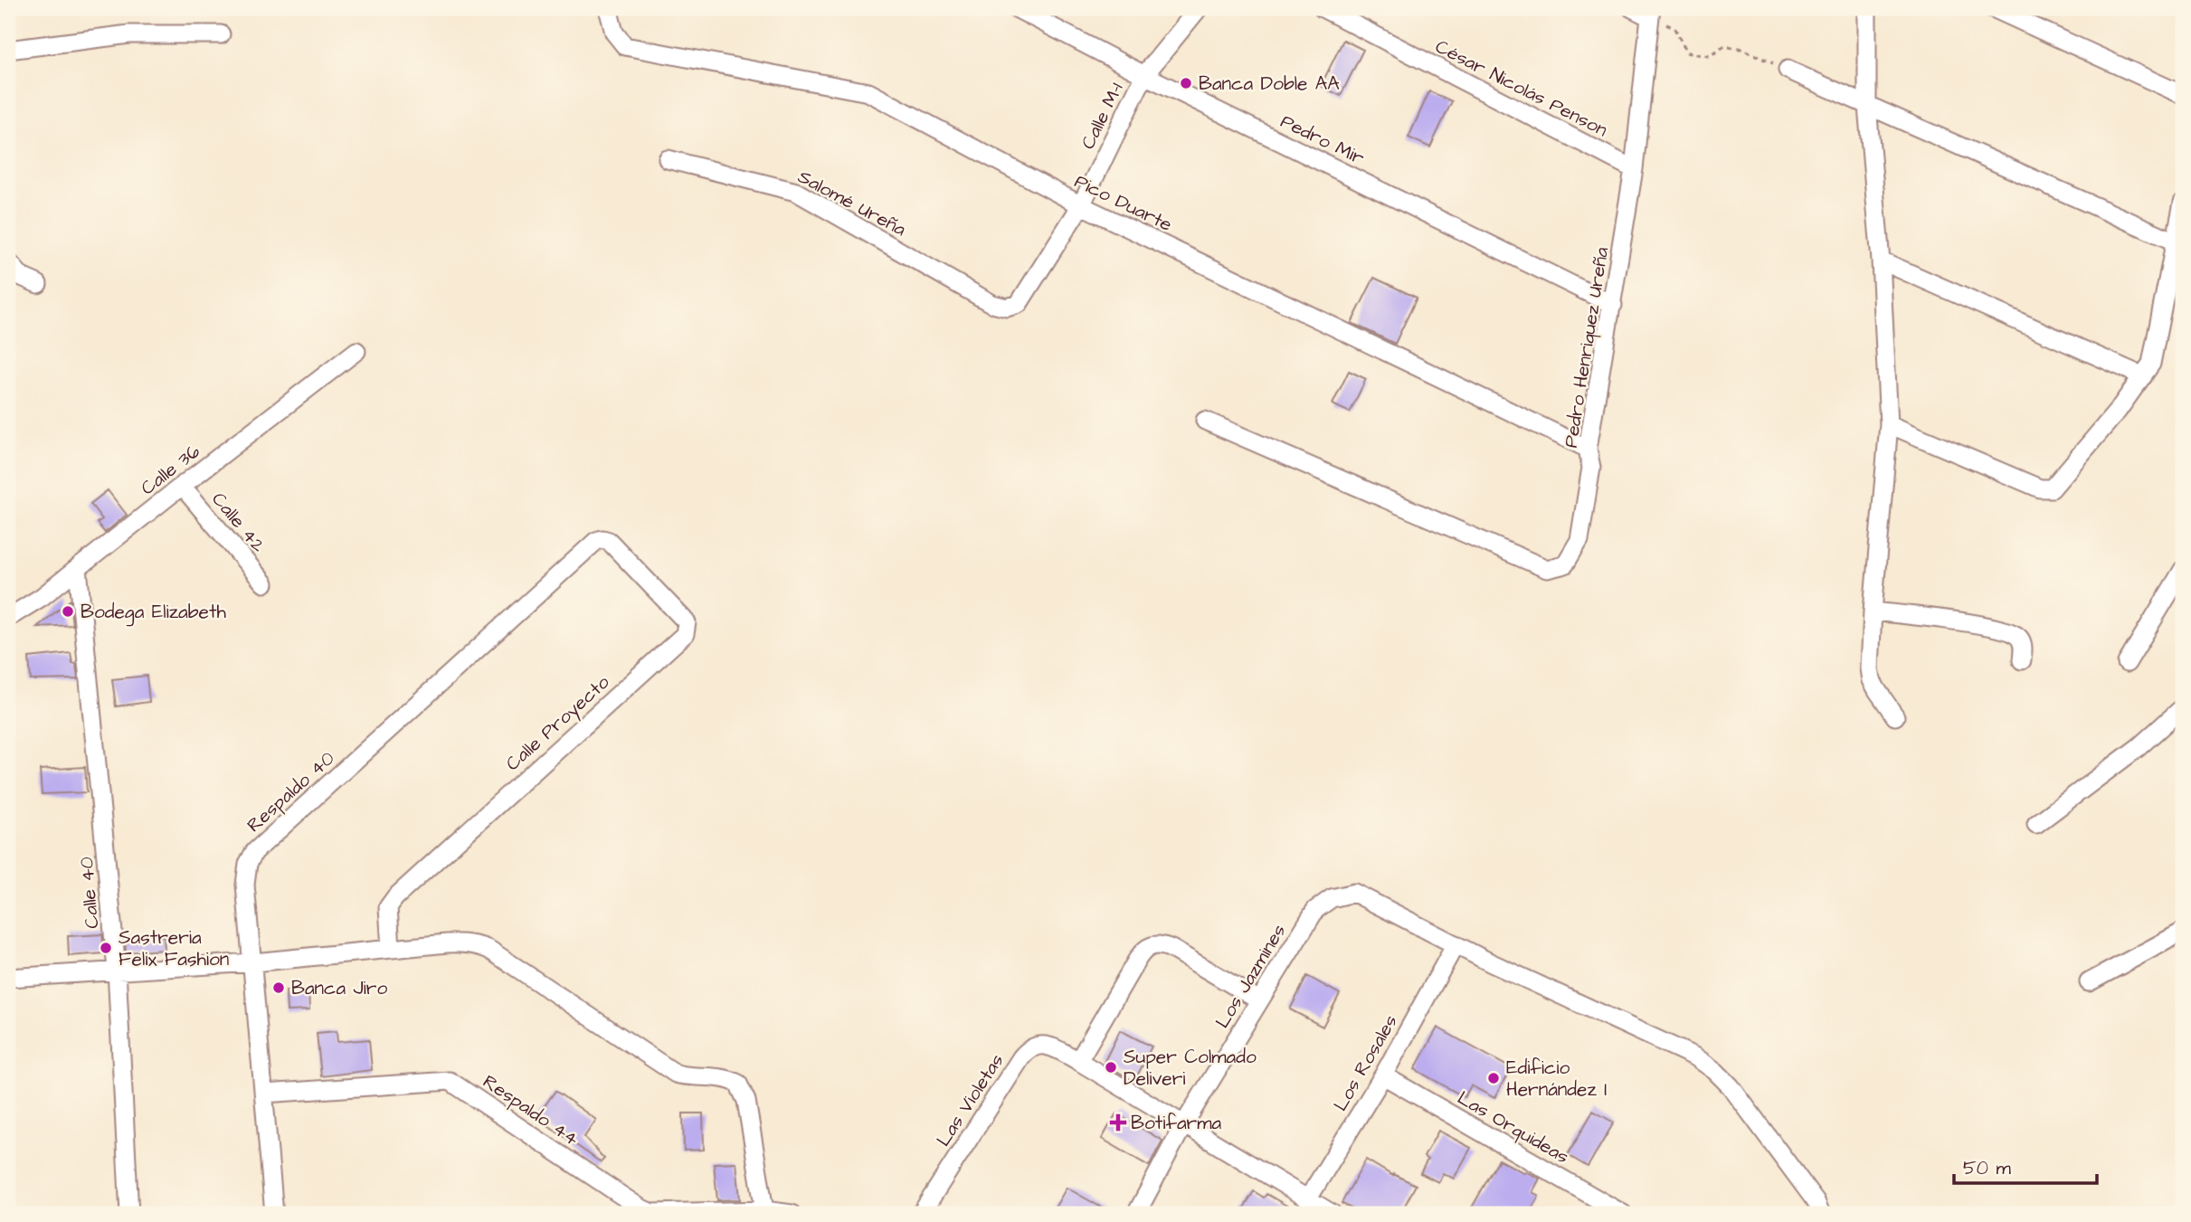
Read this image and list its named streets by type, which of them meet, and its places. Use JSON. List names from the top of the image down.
{
  "streets": {
    "street": [
      "César Nicolás Penson",
      "Calle M-1",
      "Pedro Mir",
      "Salomé Ureña",
      "Pico Duarte",
      "Pedro Henriquez Ureña",
      "Calle 36",
      "Calle 42",
      "Calle Proyecto",
      "Respaldo 40",
      "Calle 40",
      "Los Jazmines",
      "Los Rosales",
      "Las Violetas",
      "Respaldo 44",
      "Las Orquideas"
    ]
  },
  "crossings": [
    ["César Nicolás Penson", "Pedro Henriquez Ureña"],
    ["Calle M-1", "Pedro Mir"],
    ["Calle M-1", "Salomé Ureña"],
    ["Calle M-1", "Pico Duarte"],
    ["Pedro Mir", "Pedro Henriquez Ureña"],
    ["Pico Duarte", "Pedro Henriquez Ureña"],
    ["Calle 36", "Calle 42"],
    ["Calle 36", "Calle 40"],
    ["Calle Proyecto", "Respaldo 40"],
    ["Respaldo 40", "Respaldo 44"],
    ["Los Jazmines", "Los Rosales"],
    ["Los Jazmines", "Las Violetas"],
    ["Los Rosales", "Las Violetas"],
    ["Los Rosales", "Las Orquideas"]
  ],
  "places": {
    "other": [
      "Banca Doble AA",
      "Bodega Elizabeth",
      "Sastreria Felix Fashion",
      "Banca Jiro",
      "Super Colmado Deliveri",
      "Edificio Hernández I"
    ],
    "health": ["Botifarma"]
  },
  "scale_bar": "50 m"
}
